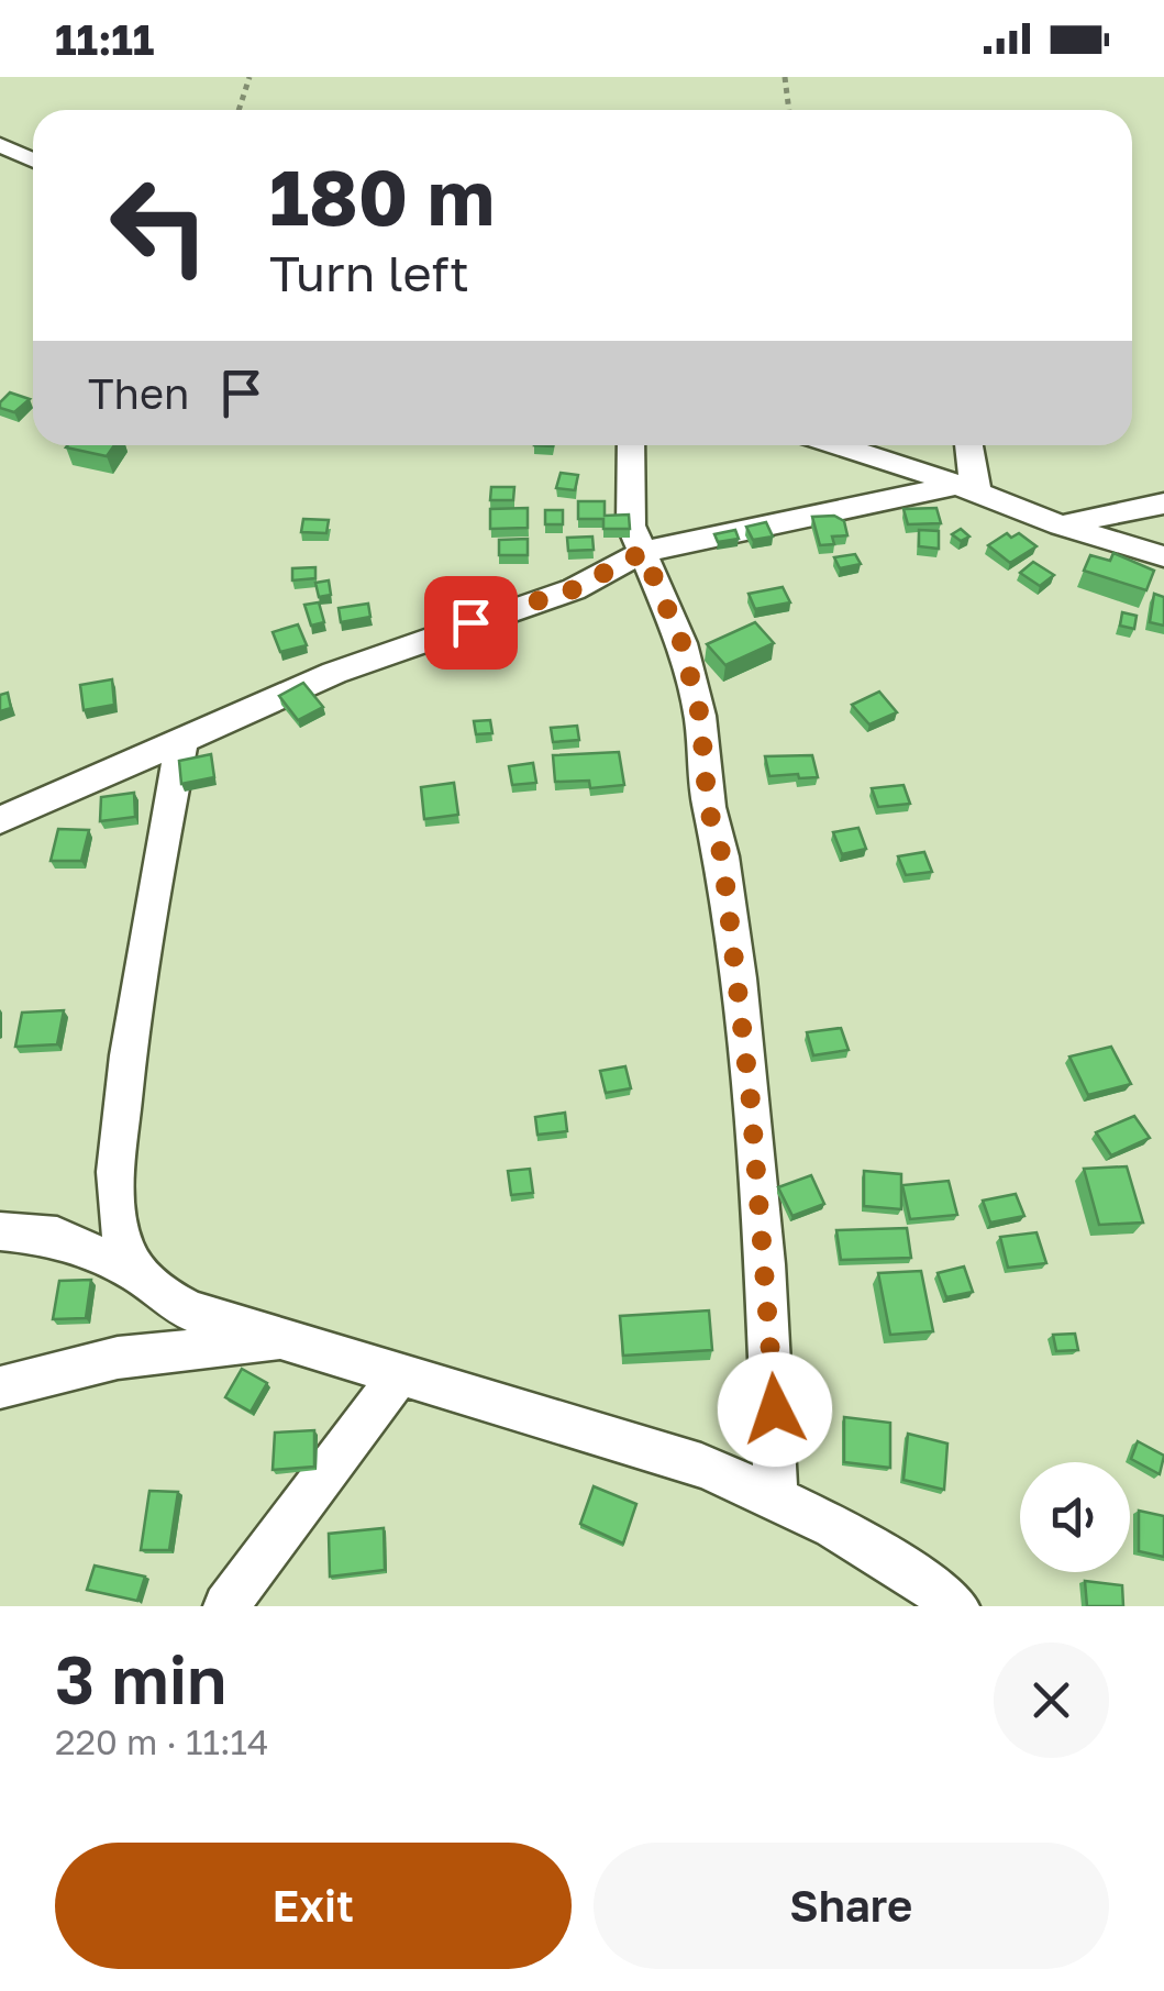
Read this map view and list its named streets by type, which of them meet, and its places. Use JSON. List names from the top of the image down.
{
  "page": {
    "status": "11:11",
    "turn": ["180 m", "Turn left"],
    "then": "Then",
    "heading": ["3 min", "220 m · 11:14"],
    "buttons": ["Exit", "Share"]
  }
}
